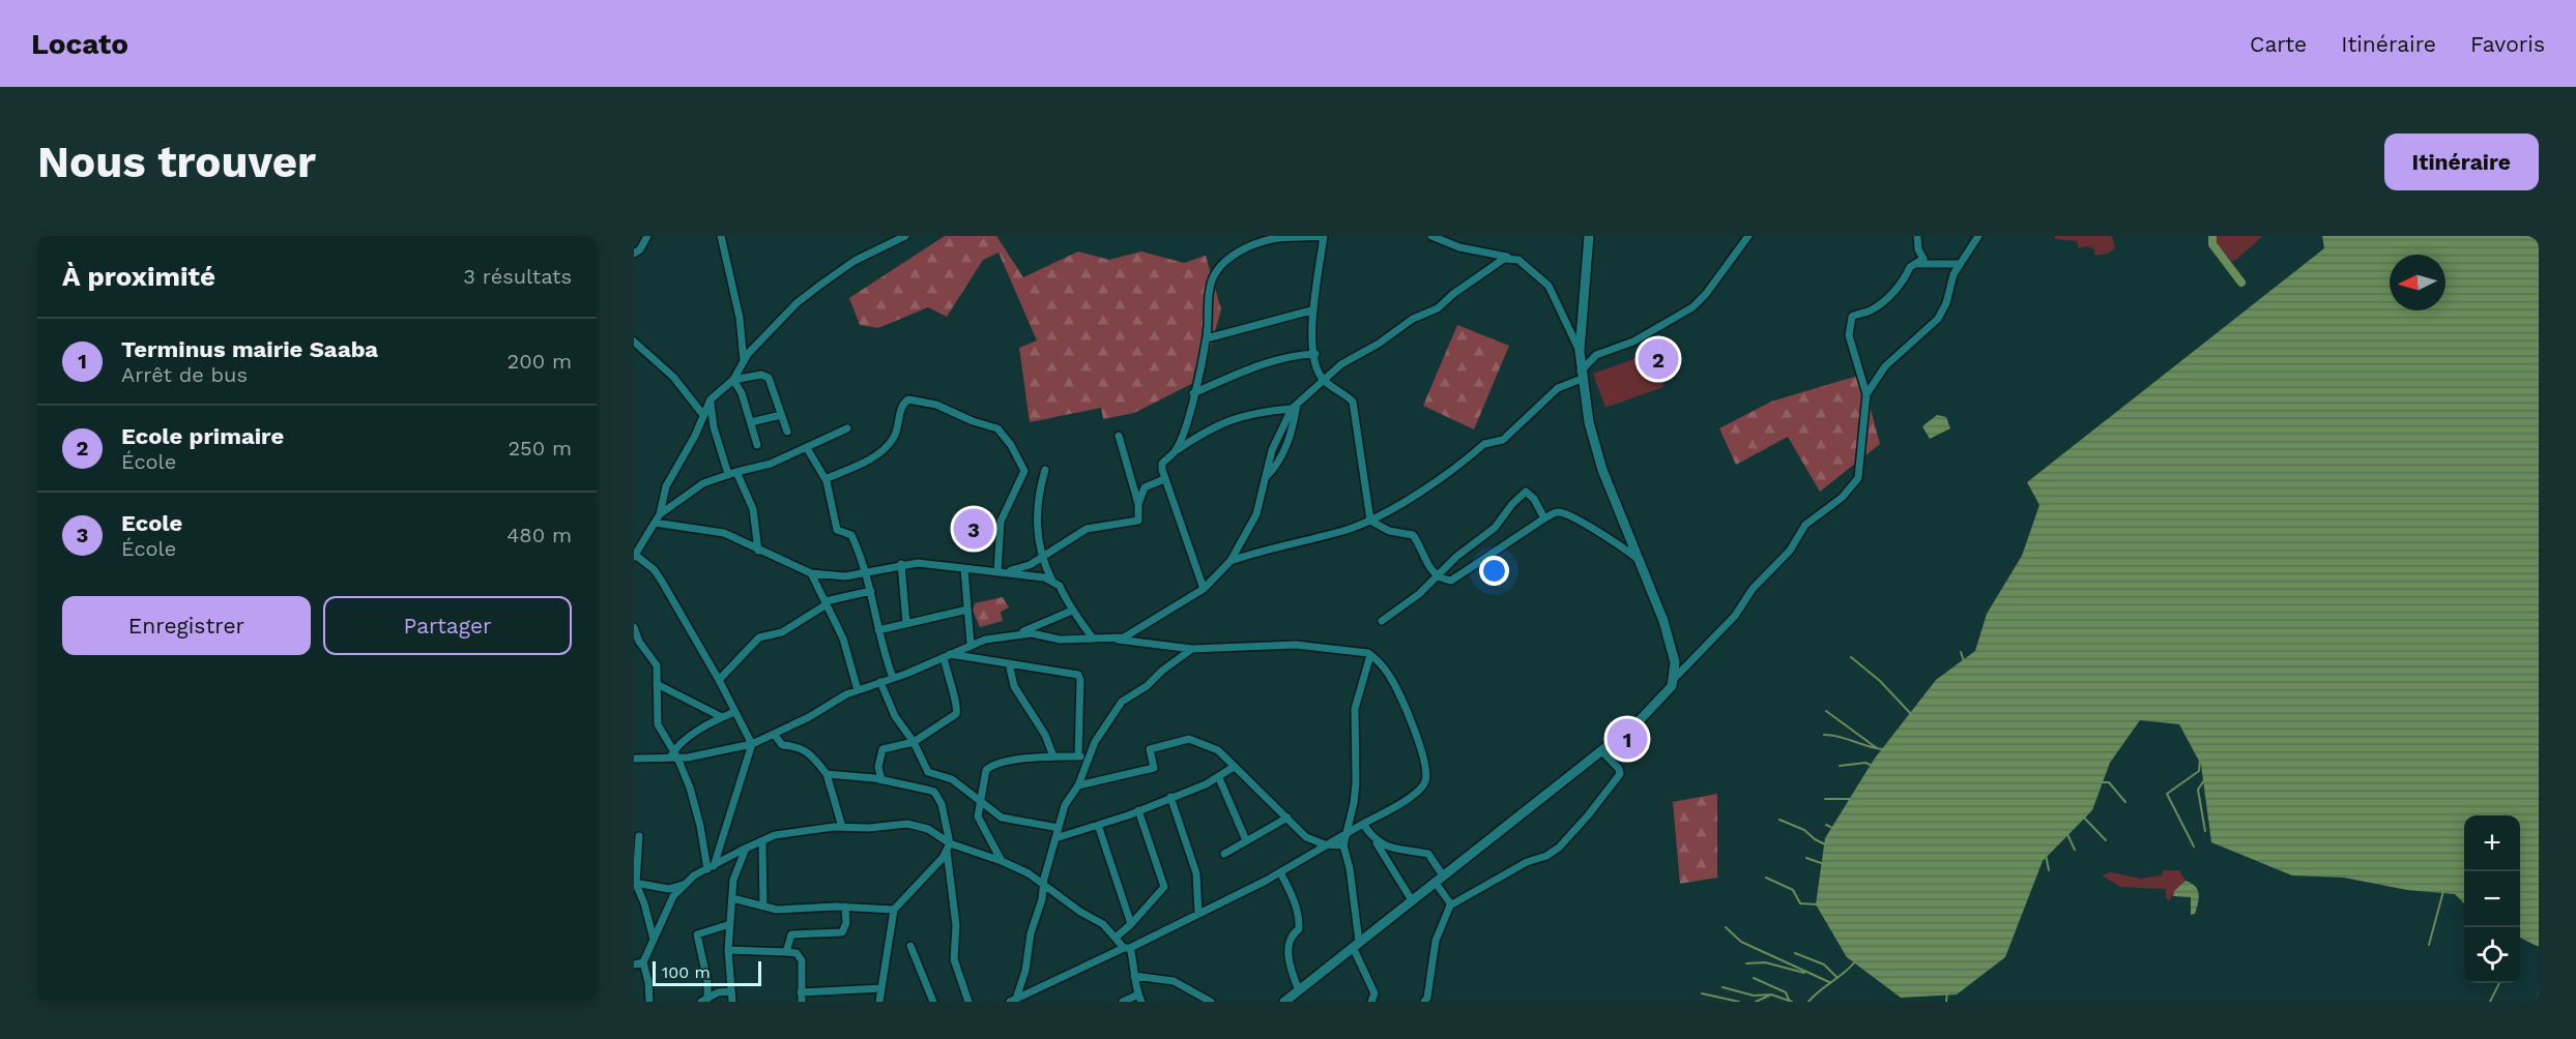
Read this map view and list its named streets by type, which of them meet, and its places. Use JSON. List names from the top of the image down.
{
  "scale_bar": "100 m",
  "north": "left",
  "page": {
    "header": "Locato",
    "nav": ["Carte", "Itinéraire", "Favoris"],
    "buttons": [
      "Itinéraire",
      ["Enregistrer", "Partager"]
    ],
    "title": "Nous trouver",
    "heading": ["À proximité", "3 résultats"],
    "list": [
      {
        "mark": "1",
        "name": "Terminus mairie Saaba",
        "note": "Arrêt de bus",
        "value": "200 m"
      },
      {
        "mark": "2",
        "name": "Ecole primaire",
        "note": "École",
        "value": "250 m"
      },
      {
        "mark": "3",
        "name": "Ecole",
        "note": "École",
        "value": "480 m"
      }
    ],
    "pins": ["2", "3", "1"],
    "map_buttons": ["+", "−"],
    "scale": "100 m"
  }
}
